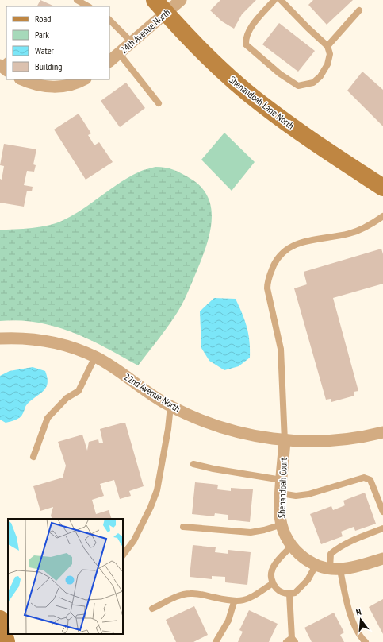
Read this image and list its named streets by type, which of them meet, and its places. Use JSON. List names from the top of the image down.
{
  "streets": {
    "street": [
      "24th Avenue North",
      "Shenandoah Lane North",
      "22nd Avenue North",
      "Shenandoah Court"
    ]
  },
  "crossings": [
    ["24th Avenue North", "Shenandoah Lane North"],
    ["22nd Avenue North", "Shenandoah Court"]
  ],
  "legend": [
    "Road",
    "Park",
    "Water",
    "Building"
  ],
  "north": "top"
}
